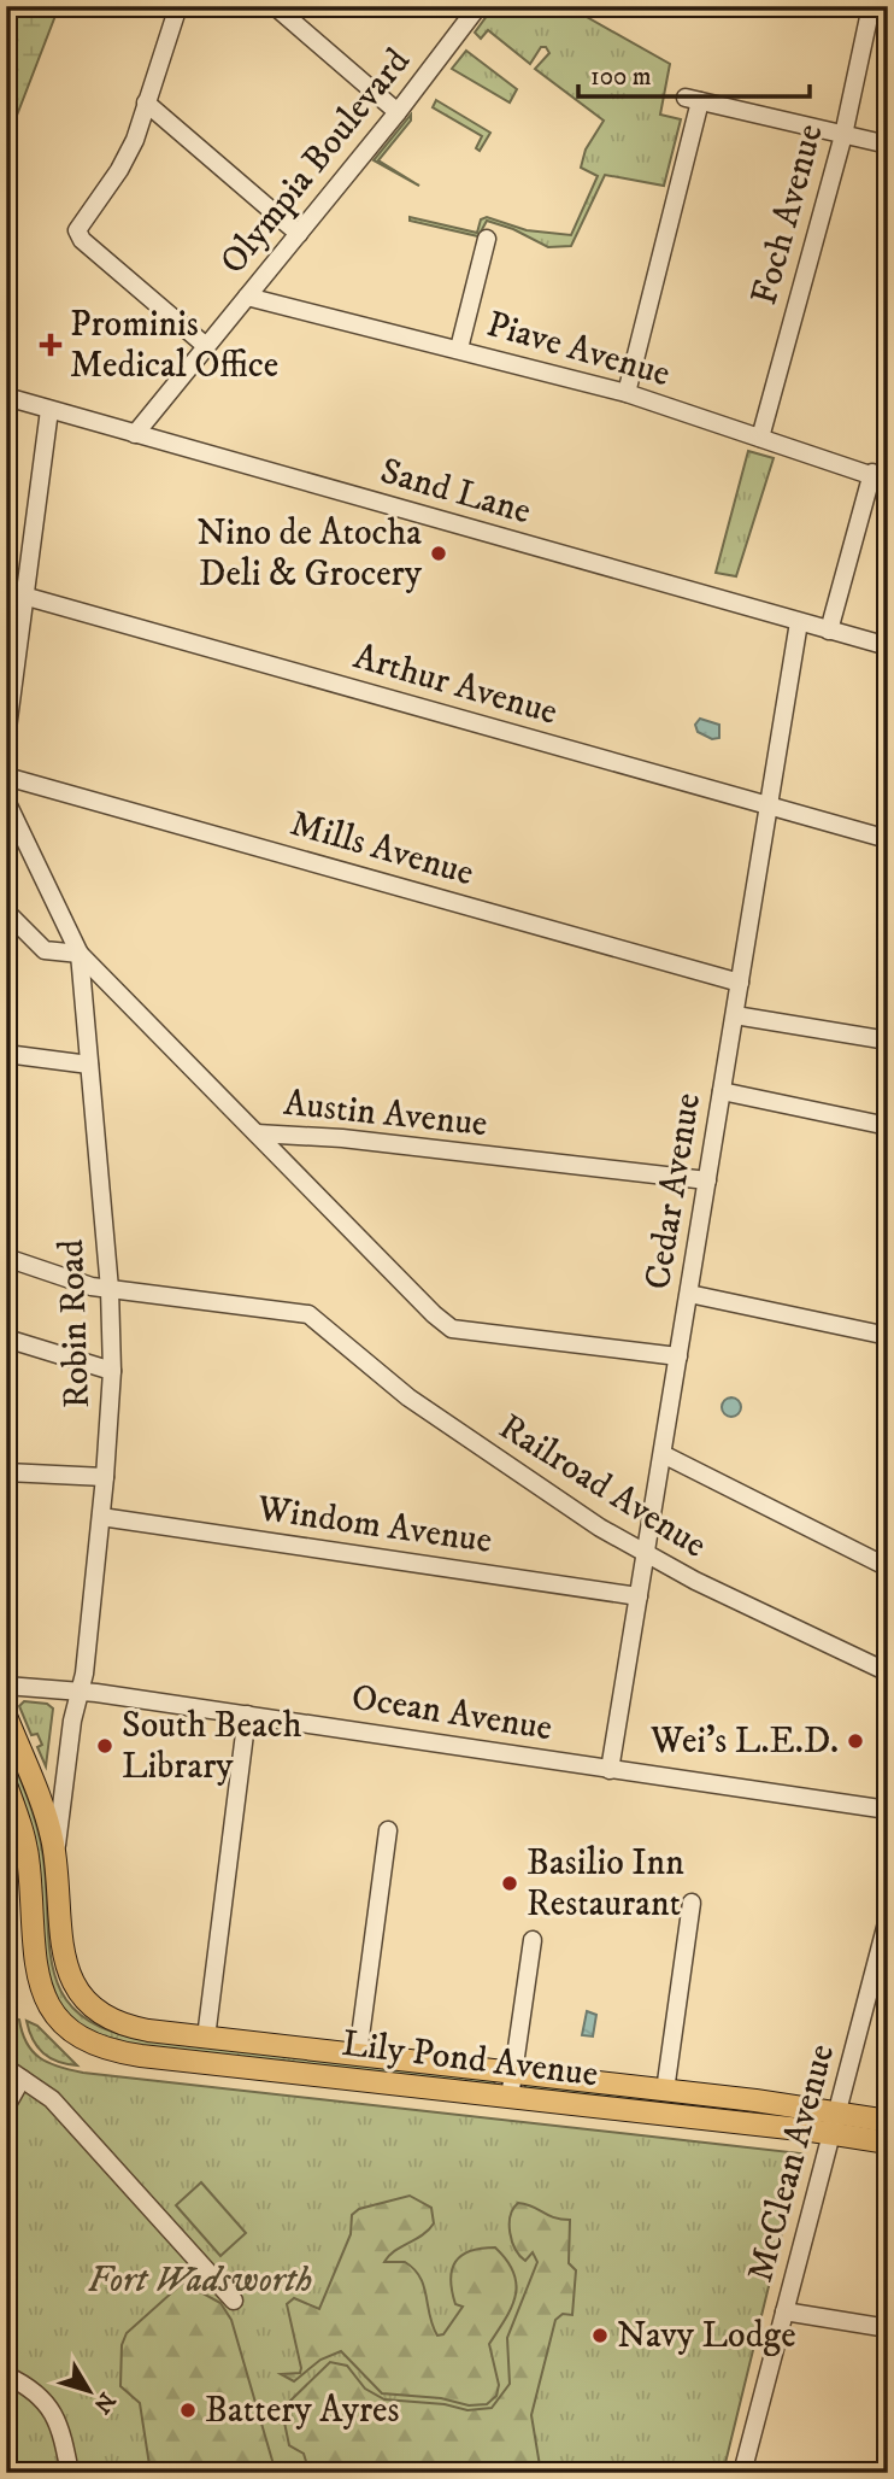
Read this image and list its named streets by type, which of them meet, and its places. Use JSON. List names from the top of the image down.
{
  "streets": {
    "main road": ["Lily Pond Avenue"],
    "street": [
      "Olympia Boulevard",
      "Foch Avenue",
      "Piave Avenue",
      "Sand Lane",
      "Arthur Avenue",
      "Mills Avenue",
      "Austin Avenue",
      "Cedar Avenue",
      "Robin Road",
      "Railroad Avenue",
      "Windom Avenue",
      "Ocean Avenue",
      "McClean Avenue"
    ]
  },
  "crossings": [
    ["Olympia Boulevard", "Piave Avenue"],
    ["Olympia Boulevard", "Sand Lane"],
    ["Foch Avenue", "Piave Avenue"],
    ["Sand Lane", "Cedar Avenue"],
    ["Arthur Avenue", "Cedar Avenue"],
    ["Mills Avenue", "Cedar Avenue"],
    ["Austin Avenue", "Cedar Avenue"],
    ["Austin Avenue", "Robin Road"],
    ["Cedar Avenue", "Railroad Avenue"],
    ["Cedar Avenue", "Windom Avenue"],
    ["Cedar Avenue", "Ocean Avenue"],
    ["Robin Road", "Railroad Avenue"],
    ["Robin Road", "Windom Avenue"],
    ["Robin Road", "Ocean Avenue"],
    ["Robin Road", "Lily Pond Avenue"],
    ["Lily Pond Avenue", "McClean Avenue"]
  ],
  "parks": ["Fort Wadsworth"],
  "places": {
    "health": ["Prominis Medical Office"],
    "other": [
      "Nino de Atocha Deli & Grocery",
      "Wei's L.E.D.",
      "South Beach Library",
      "Basilio Inn Restaurant",
      "Navy Lodge",
      "Battery Ayres"
    ]
  },
  "scale_bar": "100 m",
  "north": "bottom right"
}
